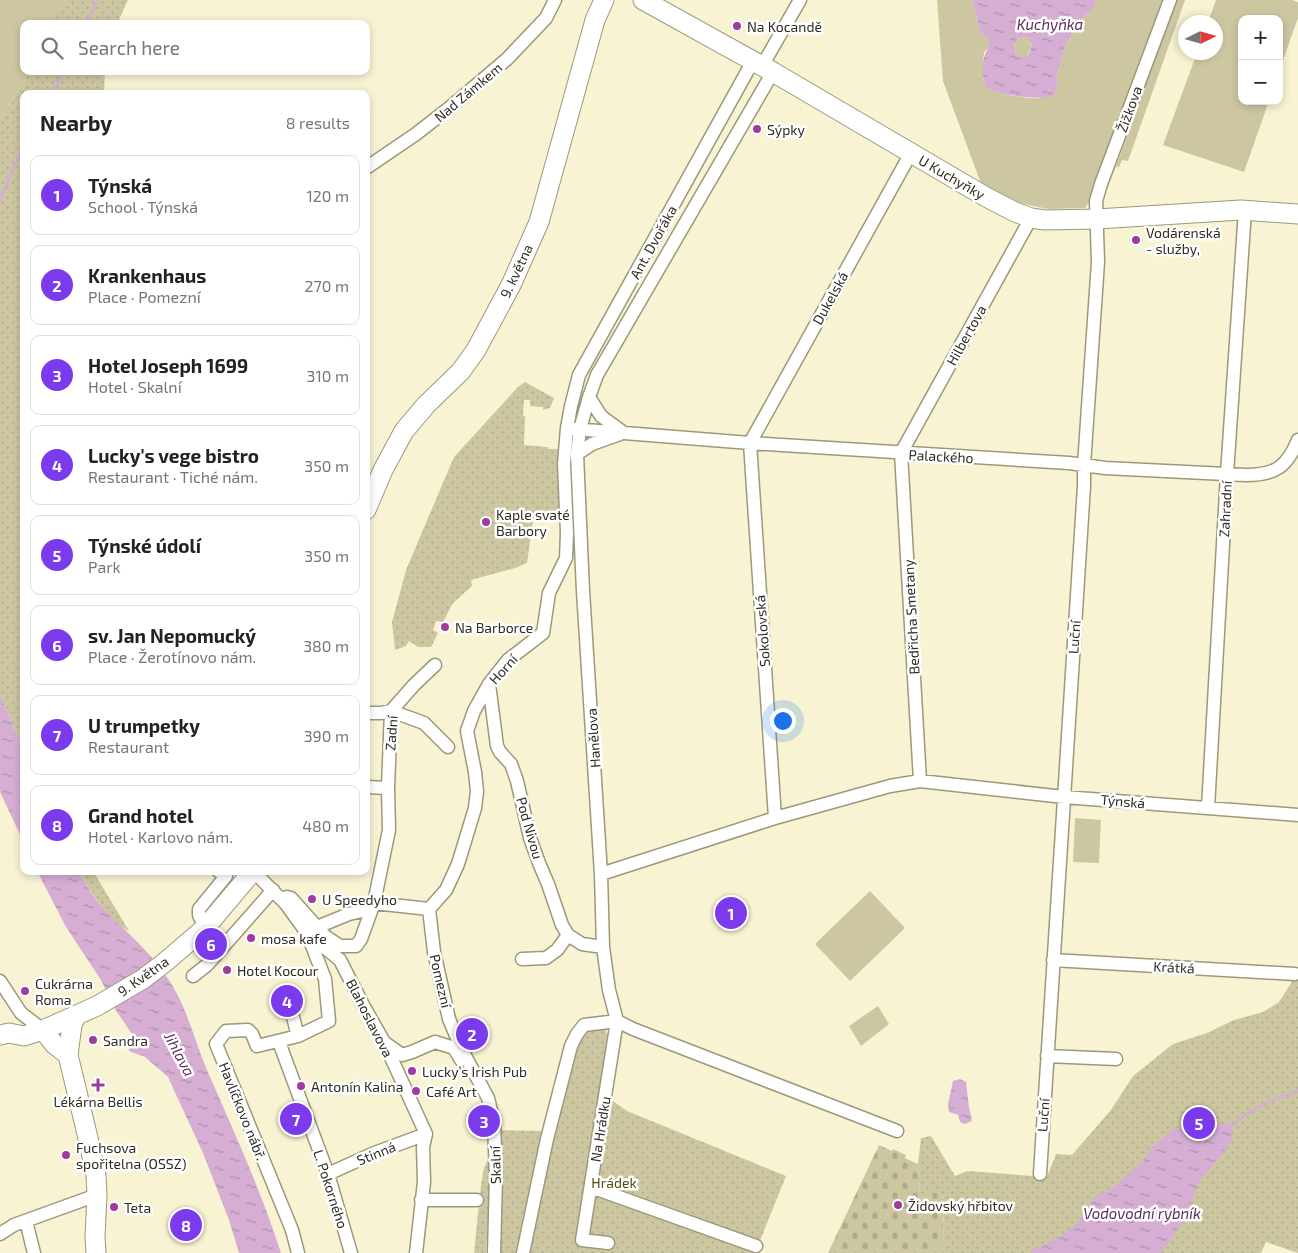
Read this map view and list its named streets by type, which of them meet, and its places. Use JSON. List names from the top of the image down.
{
  "streets": {
    "street": [
      "Nad Zámkem",
      "Žižkova",
      "U Kuchyňky",
      "Ant. Dvořáka",
      "9. května",
      "Dukelská",
      "Hilbertova",
      "Palackého",
      "Zahradní",
      "Bedřicha Smetany",
      "Sokolovská",
      "Luční",
      "Horní",
      "Zadní",
      "Hanělova",
      "Týnská",
      "Pod Nivou",
      "Krátká",
      "9. Května",
      "Pomezní",
      "Blahoslavova",
      "Havlíčkovo nábř.",
      "Na Hrádku",
      "Stinná",
      "Skalní",
      "L. Pokorného"
    ]
  },
  "crossings": [
    ["Žižkova", "U Kuchyňky"],
    ["Žižkova", "Luční"],
    ["U Kuchyňky", "Ant. Dvořáka"],
    ["U Kuchyňky", "Dukelská"],
    ["U Kuchyňky", "Hilbertova"],
    ["U Kuchyňky", "Zahradní"],
    ["U Kuchyňky", "Luční"],
    ["Ant. Dvořáka", "Palackého"],
    ["Ant. Dvořáka", "Horní"],
    ["Ant. Dvořáka", "Hanělova"],
    ["Dukelská", "Palackého"],
    ["Dukelská", "Sokolovská"],
    ["Hilbertova", "Palackého"],
    ["Hilbertova", "Bedřicha Smetany"],
    ["Palackého", "Zahradní"],
    ["Palackého", "Bedřicha Smetany"],
    ["Palackého", "Sokolovská"],
    ["Palackého", "Luční"],
    ["Palackého", "Horní"],
    ["Palackého", "Hanělova"],
    ["Zahradní", "Týnská"],
    ["Bedřicha Smetany", "Týnská"],
    ["Sokolovská", "Týnská"],
    ["Luční", "Týnská"],
    ["Luční", "Krátká"],
    ["Horní", "Pod Nivou"],
    ["Horní", "Pomezní"],
    ["Zadní", "Blahoslavova"],
    ["Hanělova", "Týnská"],
    ["Hanělova", "Na Hrádku"],
    ["Pomezní", "Skalní"],
    ["Blahoslavova", "Stinná"],
    ["Havlíčkovo nábř.", "L. Pokorného"],
    ["Stinná", "L. Pokorného"]
  ],
  "water": ["Kuchyňka", "Jihlava", "Vodovodní rybník"],
  "parks": ["Hrádek"],
  "places": {
    "other": [
      "Na Kocandě",
      "Sýpky",
      "Vodárenská - služby,",
      "Kaple svaté Barbory",
      "Na Barborce",
      "U Speedyho",
      "mosa kafe",
      "Hotel Kocour",
      "Cukrárna Roma",
      "Sandra",
      "Lucky’s Irish Pub",
      "Antonín Kalina",
      "Café Art",
      "Fuchsova spořitelna (OSSZ)",
      "Židovský hřbitov",
      "Teta"
    ],
    "health": ["Lékárna Bellis"]
  },
  "north": "right",
  "page": {
    "map_buttons": ["+", "−"],
    "search": "Search here",
    "heading": ["Nearby", "8 results"],
    "list": [
      {
        "mark": "1",
        "name": "Týnská",
        "note": "School · Týnská",
        "value": "120 m"
      },
      {
        "mark": "2",
        "name": "Krankenhaus",
        "note": "Place · Pomezní",
        "value": "270 m"
      },
      {
        "mark": "3",
        "name": "Hotel Joseph 1699",
        "note": "Hotel · Skalní",
        "value": "310 m"
      },
      {
        "mark": "4",
        "name": "Lucky's vege bistro",
        "note": "Restaurant · Tiché nám.",
        "value": "350 m"
      },
      {
        "mark": "5",
        "name": "Týnské údolí",
        "note": "Park",
        "value": "350 m"
      },
      {
        "mark": "6",
        "name": "sv. Jan Nepomucký",
        "note": "Place · Žerotínovo nám.",
        "value": "380 m"
      },
      {
        "mark": "7",
        "name": "U trumpetky",
        "note": "Restaurant",
        "value": "390 m"
      },
      {
        "mark": "8",
        "name": "Grand hotel",
        "note": "Hotel · Karlovo nám.",
        "value": "480 m"
      }
    ],
    "pins": [
      "1",
      "6",
      "4",
      "2",
      "7",
      "3",
      "5",
      "8"
    ]
  }
}
